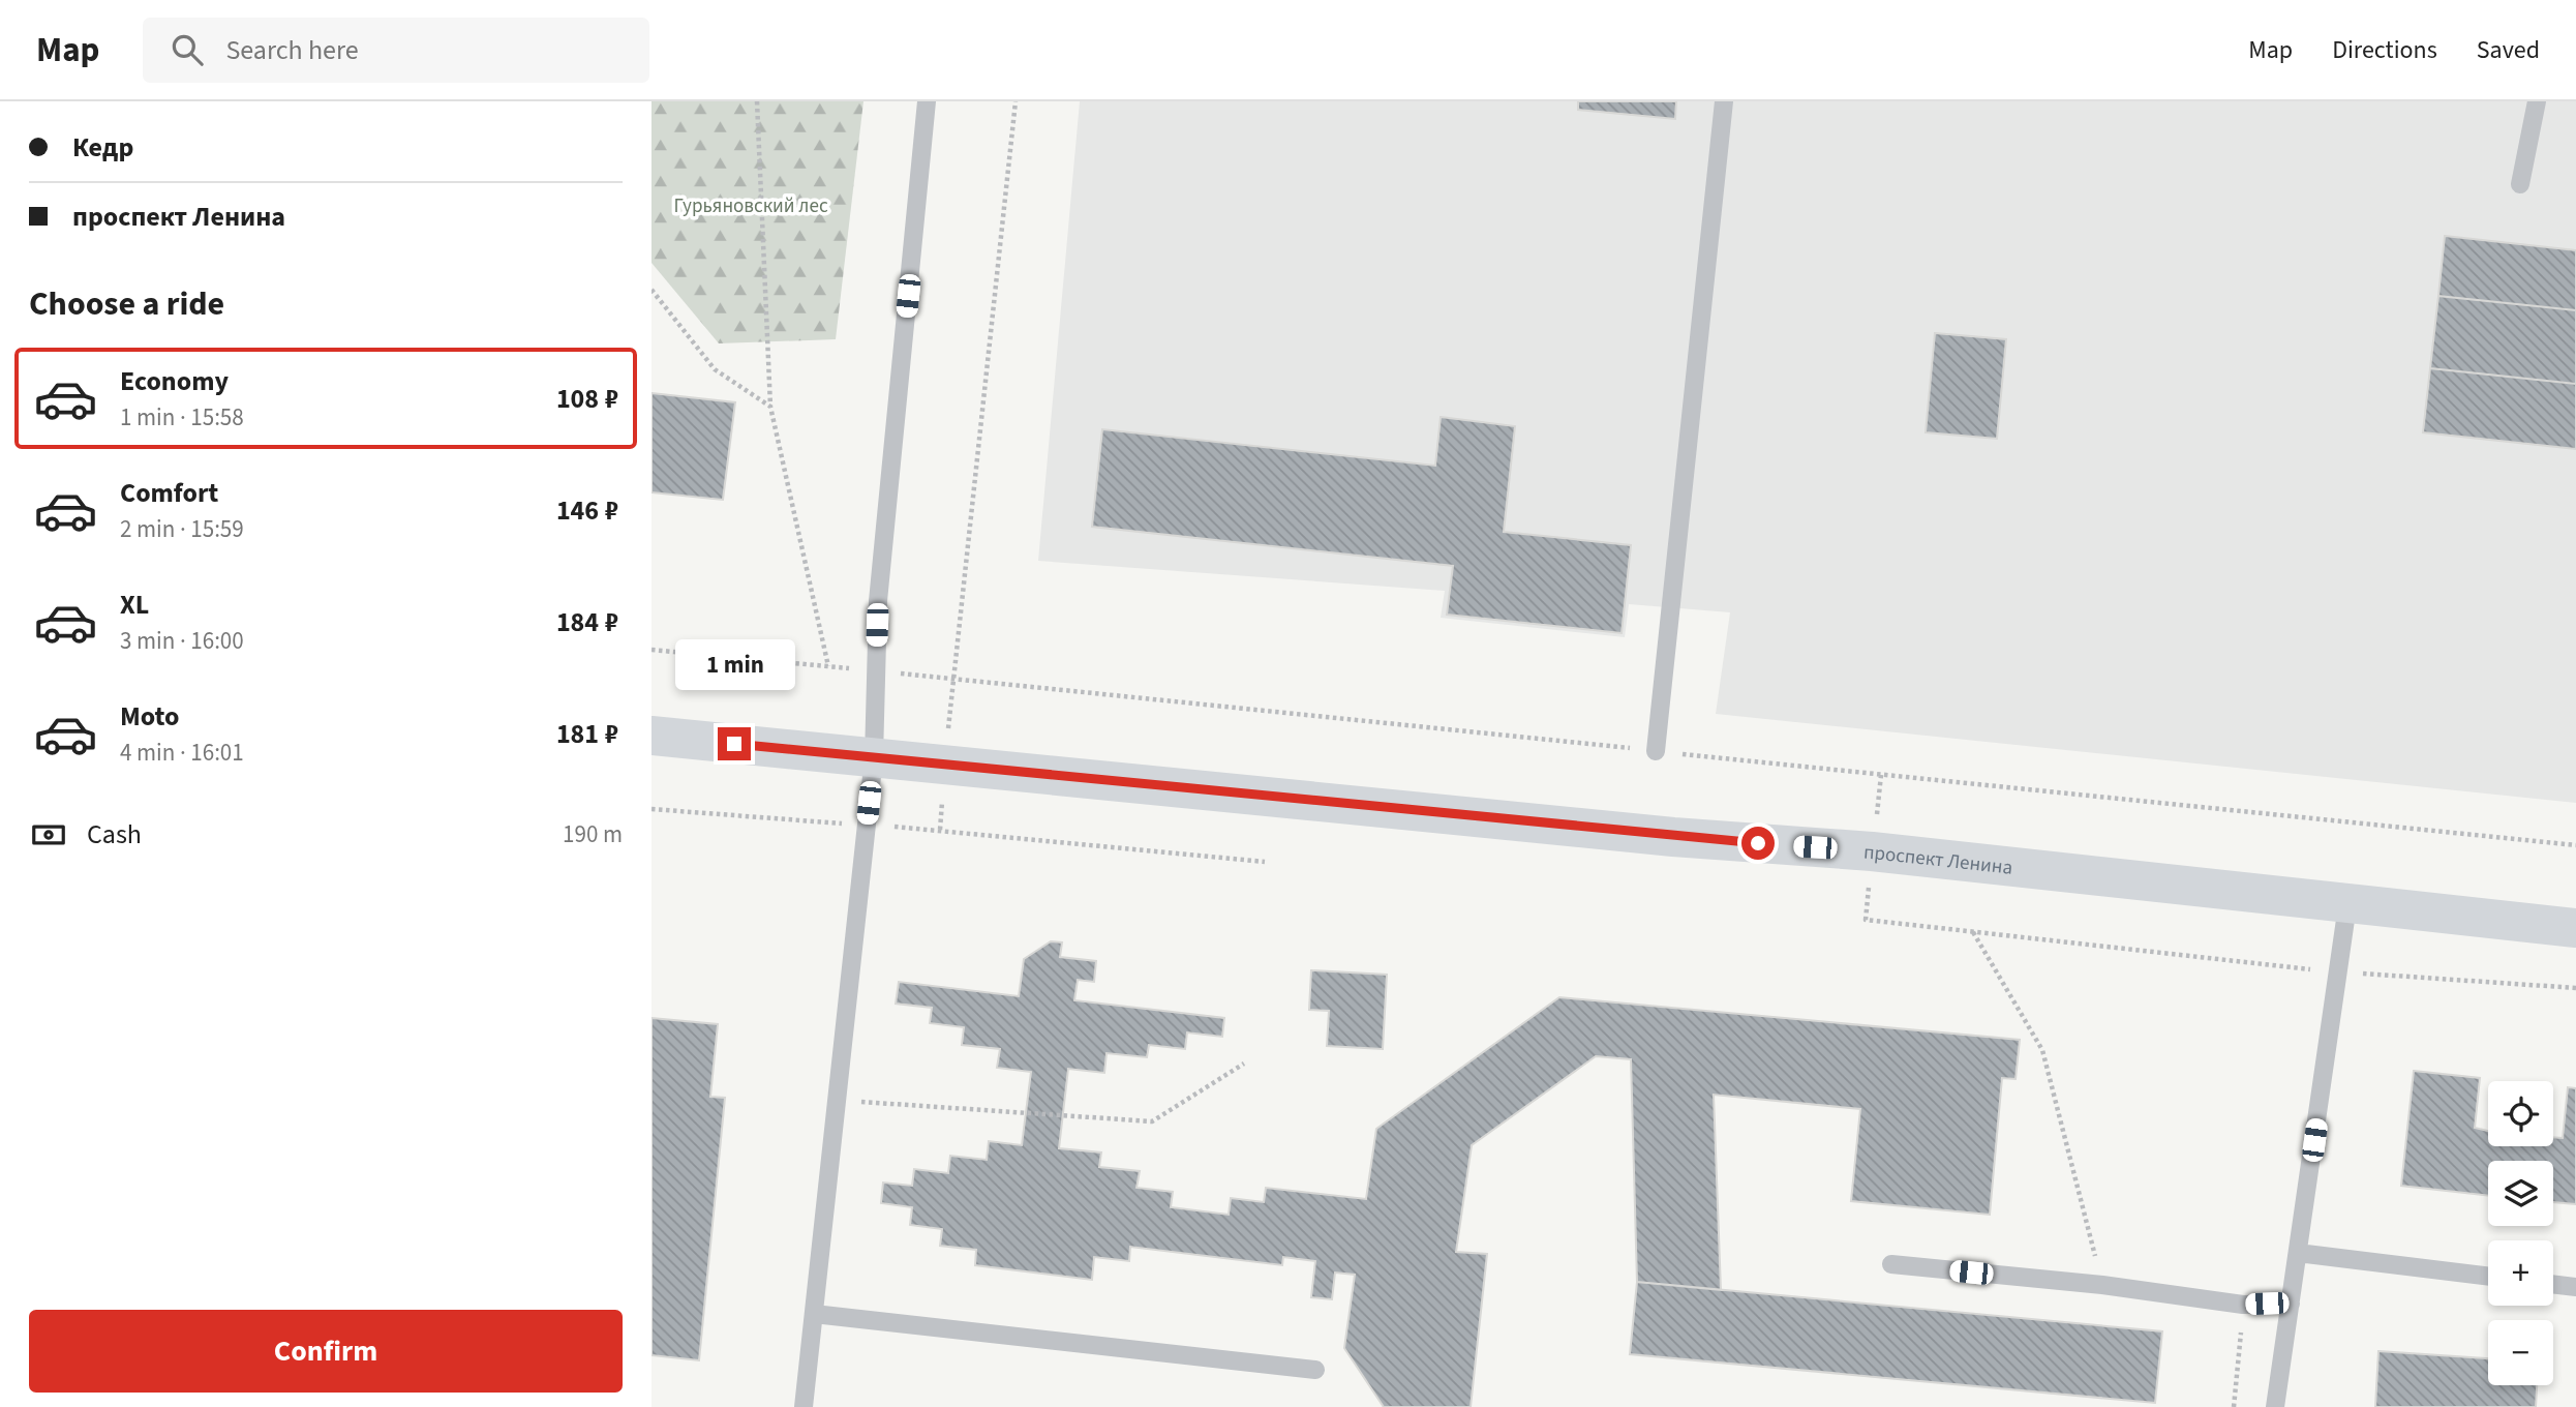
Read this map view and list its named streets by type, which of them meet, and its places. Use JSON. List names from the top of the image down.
{
  "streets": {
    "main road": ["проспект Ленина"]
  },
  "parks": ["Гурьяновский лес"],
  "page": {
    "header": "Map",
    "search": "Search here",
    "nav": ["Map", "Directions", "Saved"],
    "banner": ["Кедр", "проспект Ленина"],
    "heading": "Choose a ride",
    "list": [
      {
        "name": "Economy",
        "note": "1 min · 15:58",
        "value": "108 ₽"
      },
      {
        "name": "Comfort",
        "note": "2 min · 15:59",
        "value": "146 ₽"
      },
      {
        "name": "XL",
        "note": "3 min · 16:00",
        "value": "184 ₽"
      },
      {
        "name": "Moto",
        "note": "4 min · 16:01",
        "value": "181 ₽"
      }
    ],
    "bubble": "1 min",
    "pay": ["Cash", "190 m"],
    "map_buttons": ["+", "−"],
    "buttons": "Confirm"
  }
}
